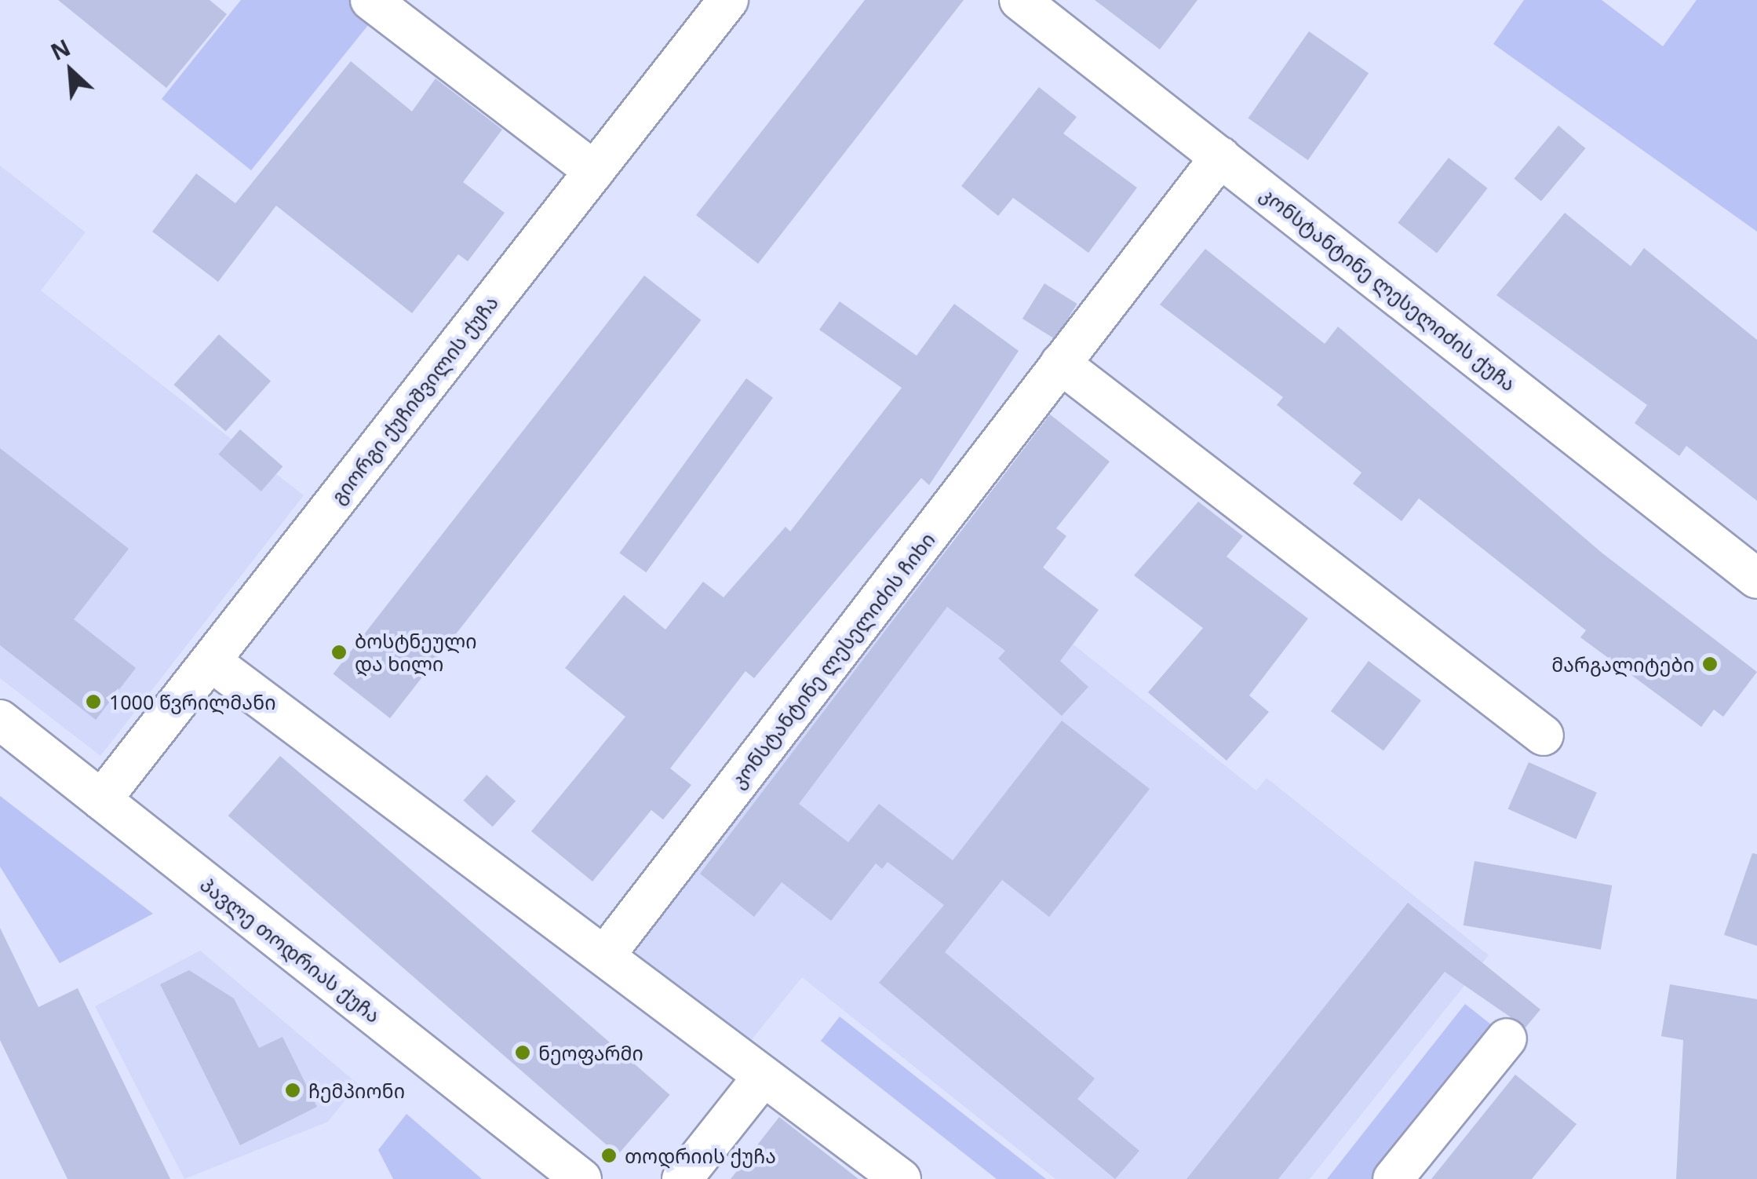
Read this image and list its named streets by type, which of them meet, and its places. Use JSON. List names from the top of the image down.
{
  "streets": {
    "street": [
      "კონსტანტინე ლესელიძის ქუჩა",
      "გიორგი ქუჩიშვილის ქუჩა",
      "კონსტანტინე ლესელიძის ჩიხი",
      "პავლე თოდრიას ქუჩა"
    ]
  },
  "crossings": [
    ["კონსტანტინე ლესელიძის ქუჩა", "კონსტანტინე ლესელიძის ჩიხი"],
    ["გიორგი ქუჩიშვილის ქუჩა", "პავლე თოდრიას ქუჩა"]
  ],
  "places": [
    "ბოსტნეული და ხილი",
    "მარგალიტები",
    "1000 წვრილმანი",
    "ნეოფარმი",
    "ჩემპიონი",
    "თოდრიის ქუჩა"
  ],
  "north": "top left"
}
